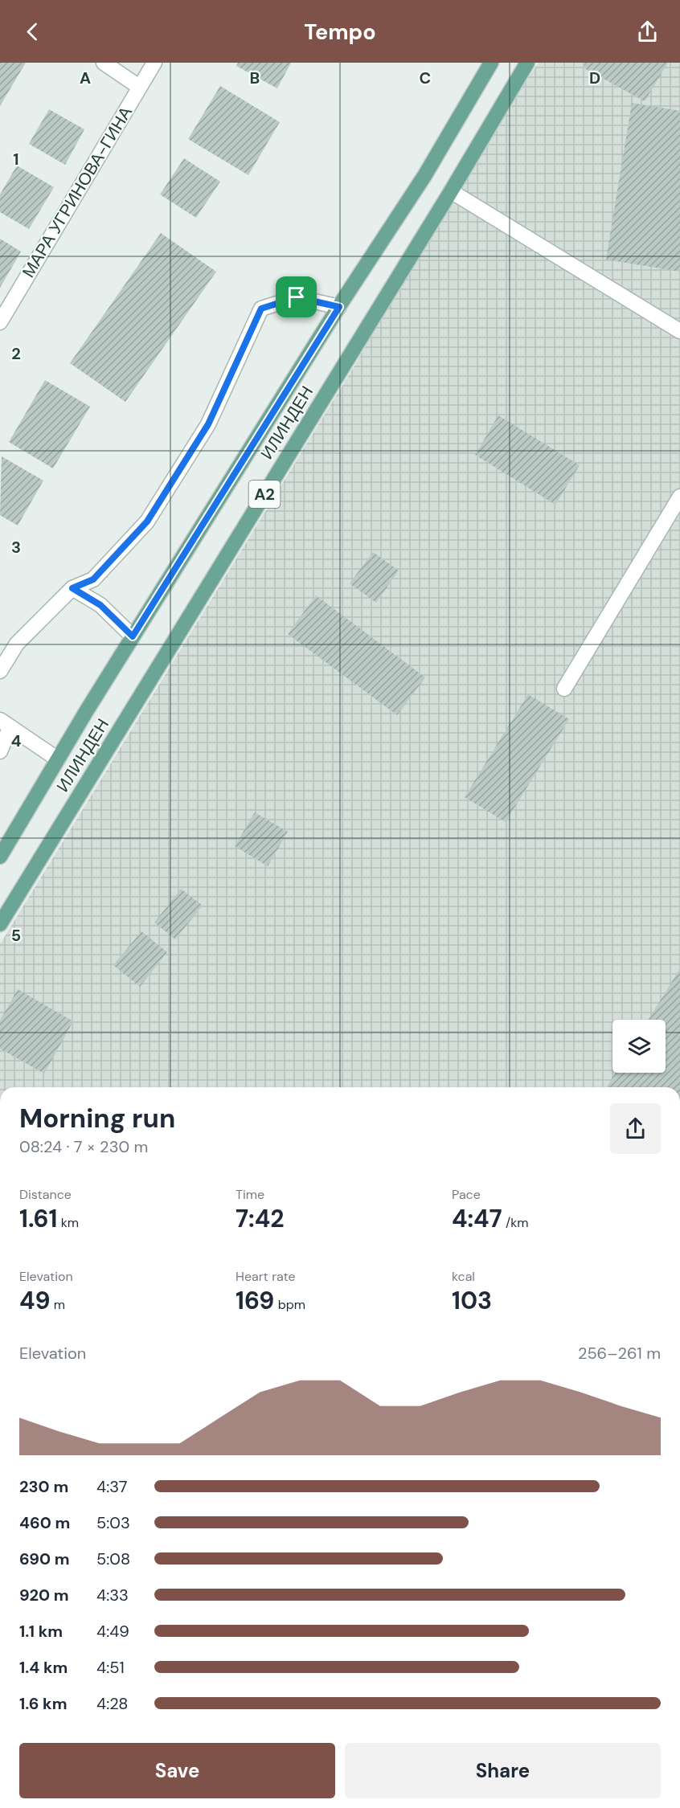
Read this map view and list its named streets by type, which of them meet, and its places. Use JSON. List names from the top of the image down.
{
  "streets": {
    "main road": ["ИЛИНДЕН", "A2"],
    "street": ["МАРА УГРИНОВА-ГИНА"]
  },
  "page": {
    "header": "Tempo",
    "heading": ["Morning run", "08:24 · 7 × 230 m"],
    "stats": [
      ["Distance", "1.61 km"],
      ["Time", "7:42"],
      ["Pace", "4:47 /km"],
      ["Elevation", "49 m"],
      ["Heart rate", "169 bpm"],
      ["kcal", "103"]
    ],
    "chart": ["Elevation", "256–261 m"],
    "list": [
      {
        "name": "230 m",
        "note": "4:37"
      },
      {
        "name": "460 m",
        "note": "5:03"
      },
      {
        "name": "690 m",
        "note": "5:08"
      },
      {
        "name": "920 m",
        "note": "4:33"
      },
      {
        "name": "1.1 km",
        "note": "4:49"
      },
      {
        "name": "1.4 km",
        "note": "4:51"
      },
      {
        "name": "1.6 km",
        "note": "4:28"
      }
    ],
    "buttons": ["Save", "Share"]
  },
  "grid": {
    "columns": [
      "A",
      "B",
      "C",
      "D"
    ],
    "rows": [
      "1",
      "2",
      "3",
      "4",
      "5"
    ]
  }
}
